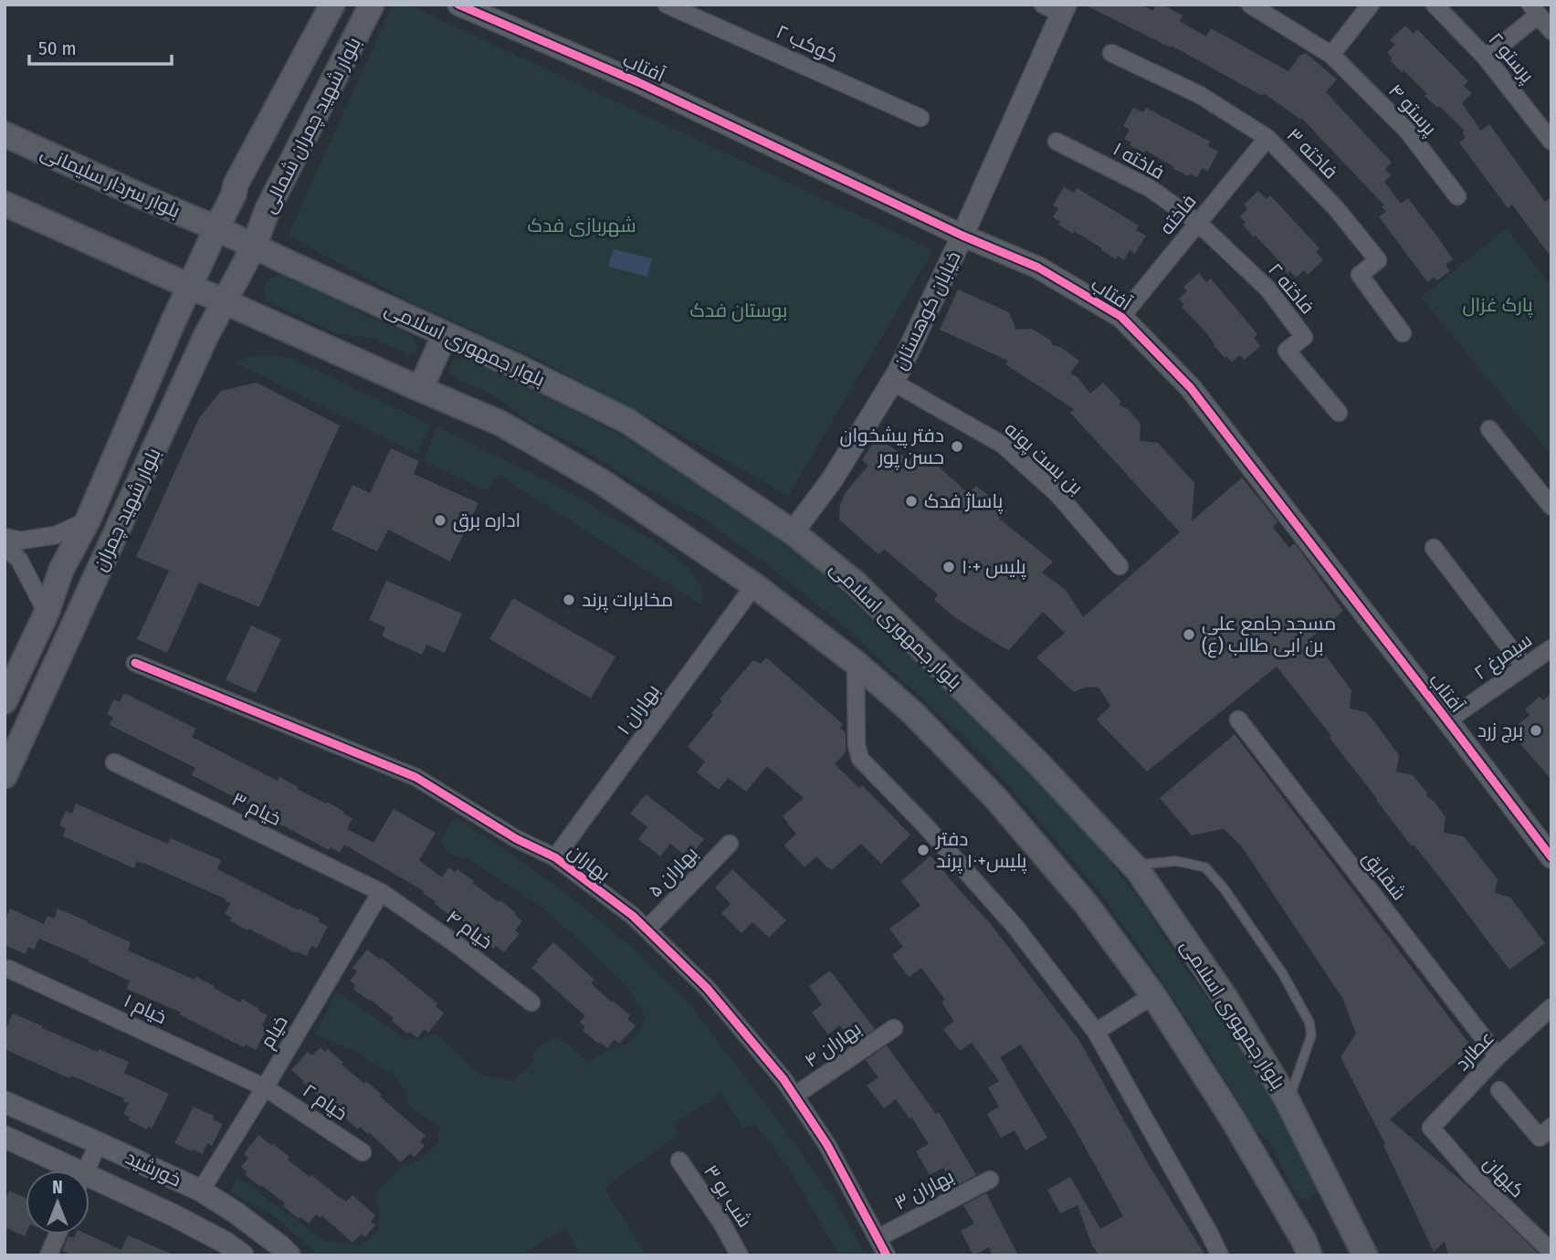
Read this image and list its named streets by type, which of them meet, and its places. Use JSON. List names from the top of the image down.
{
  "streets": {
    "main road": [
      "بلوار شهید چمران شمالی",
      "بلوار سردار سلیمانی",
      "بلوار جمهوری اسلامی",
      "بلوار شهید چمران"
    ],
    "street": [
      "کوکب ۲",
      "پرستو ۲",
      "آفتاب",
      "پرستو ۴",
      "فاخته ۳",
      "فاخته ۱",
      "فاخته",
      "فاخته ۲",
      "خیابان کوهستان",
      "بن بست پونه",
      "سیمرغ ۲",
      "بهاران ۱",
      "خیام ۳",
      "بهاران",
      "بهاران ۵",
      "شقایق",
      "خیام ۴",
      "خیام ۱",
      "خیام",
      "بهاران ۴",
      "عطارد",
      "خیام ۲",
      "خورشید",
      "کیهان",
      "بهاران ۳",
      "شب بو ۳"
    ]
  },
  "crossings": [
    ["آفتاب", "فاخته"],
    ["آفتاب", "خیابان کوهستان"],
    ["آفتاب", "سیمرغ ۲"],
    ["بلوار شهید چمران شمالی", "بلوار سردار سلیمانی"],
    ["بلوار شهید چمران شمالی", "بلوار جمهوری اسلامی"],
    ["بلوار شهید چمران شمالی", "بلوار شهید چمران"],
    ["فاخته ۳", "فاخته"],
    ["فاخته ۱", "فاخته"],
    ["فاخته ۱", "فاخته ۲"],
    ["بلوار سردار سلیمانی", "بلوار جمهوری اسلامی"],
    ["بلوار سردار سلیمانی", "بلوار شهید چمران"],
    ["فاخته", "فاخته ۲"],
    ["خیابان کوهستان", "بلوار جمهوری اسلامی"],
    ["خیابان کوهستان", "بن بست پونه"],
    ["بلوار جمهوری اسلامی", "بلوار شهید چمران"],
    ["بهاران ۱", "بهاران"],
    ["خیام ۳", "خیام ۴"],
    ["خیام ۳", "خیام"],
    ["بهاران", "بهاران ۵"],
    ["بهاران", "بهاران ۴"],
    ["بهاران", "بهاران ۳"],
    ["شقایق", "عطارد"],
    ["خیام ۴", "خیام"],
    ["خیام ۱", "خیام"],
    ["خیام ۱", "خیام ۲"],
    ["خیام", "خیام ۲"],
    ["خیام", "خورشید"],
    ["عطارد", "کیهان"]
  ],
  "parks": ["شهربازی فدک", "پارک غزال", "بوستان فدک"],
  "places": [
    "دفتر پیشخوان حسن پور",
    "پاساژ فدک",
    "اداره برق",
    "پلیس +۱۰",
    "مخابرات پرند",
    "مسجد جامع علی بن ابی طالب (ع)",
    "برج زرد",
    "دفتر پلیس+۱۰ پرند"
  ],
  "scale_bar": "50 m",
  "north": "top"
}
